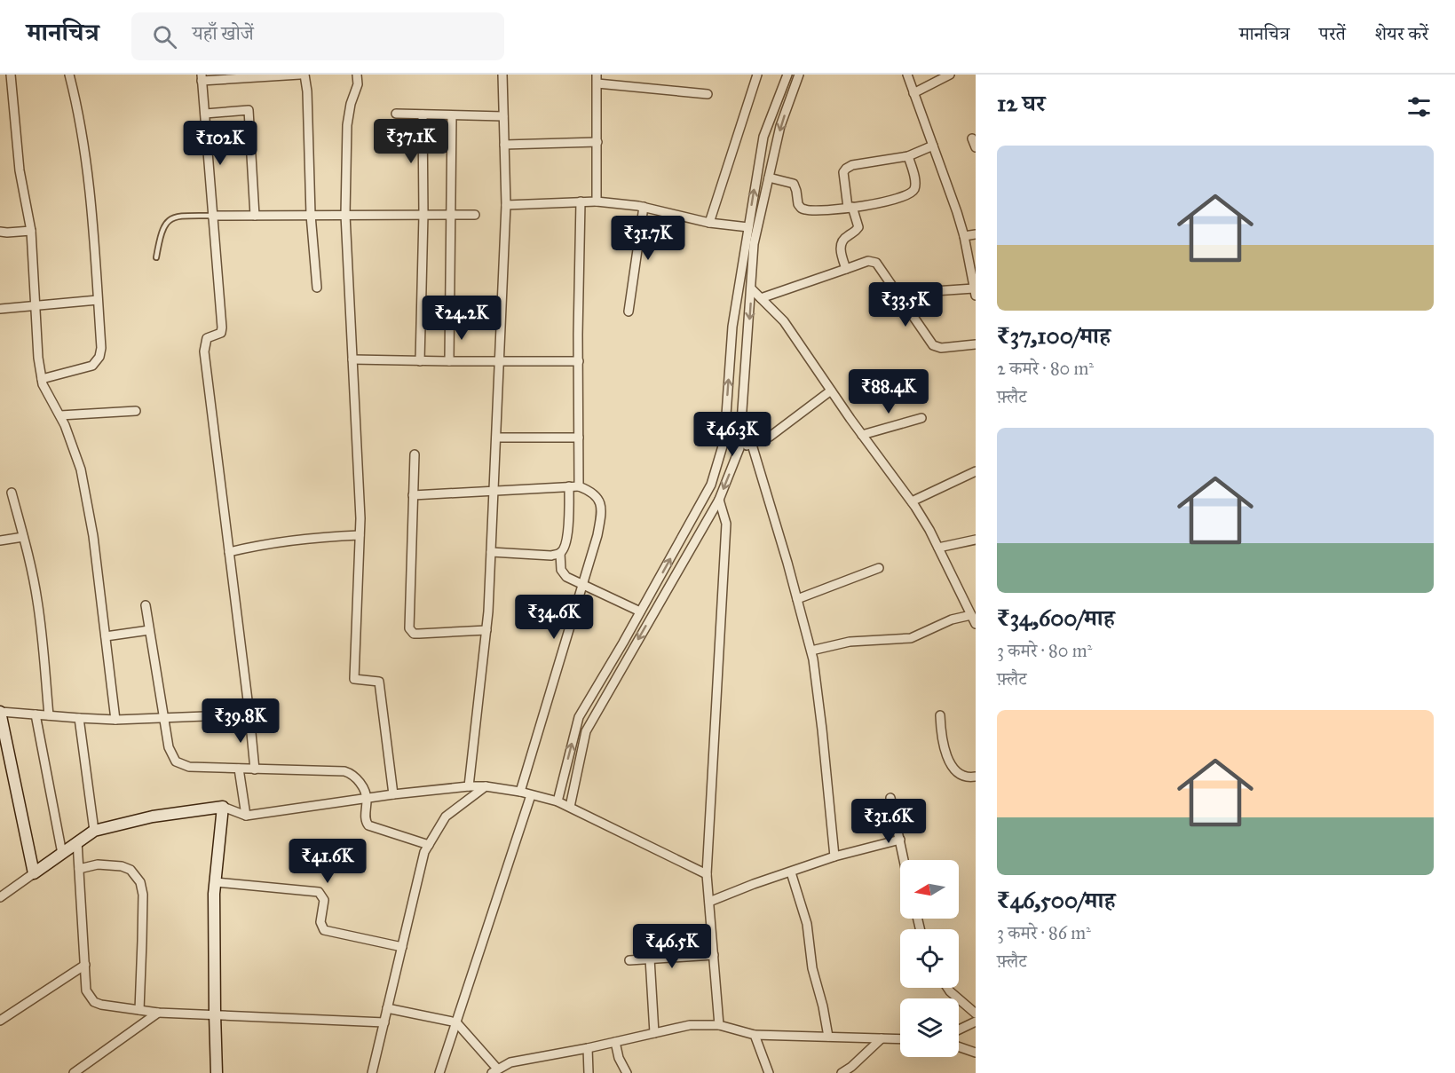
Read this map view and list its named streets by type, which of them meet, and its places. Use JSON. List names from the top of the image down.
{
  "north": "left",
  "page": {
    "header": "मानचित्र",
    "search": "यहाँ खोजें",
    "nav": ["मानचित्र", "परतें", "शेयर करें"],
    "heading": "12 घर",
    "price": [
      "₹37.1K",
      "₹102K",
      "₹31.7K",
      "₹33.5K",
      "₹24.2K",
      "₹88.4K",
      "₹46.3K",
      "₹34.6K",
      "₹39.8K",
      "₹31.6K",
      "₹41.6K",
      "₹46.5K"
    ],
    "list": [
      {
        "name": "₹37,100/माह",
        "note": "2 कमरे · 80 m² · फ़्लैट"
      },
      {
        "name": "₹34,600/माह",
        "note": "3 कमरे · 80 m² · फ़्लैट"
      },
      {
        "name": "₹46,500/माह",
        "note": "3 कमरे · 86 m² · फ़्लैट"
      }
    ]
  }
}
